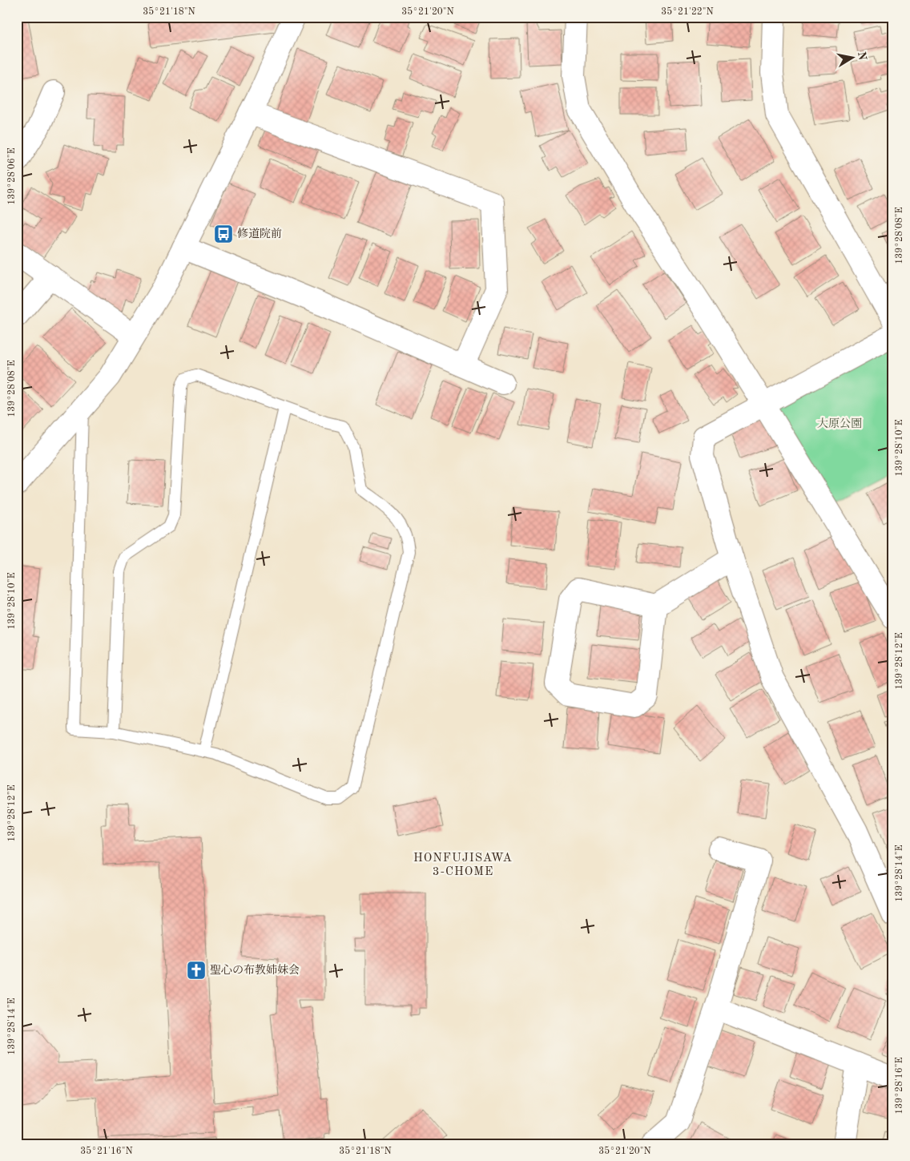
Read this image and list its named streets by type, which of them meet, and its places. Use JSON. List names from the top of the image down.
{
  "districts": ["HONFUJISAWA 3-CHOME"],
  "parks": ["大原公園"],
  "places": {
    "bus stop": ["修道院前"],
    "church": ["聖心の布教姉妹会"]
  },
  "north": "right",
  "coordinates": [
    "35°21'18\"N",
    "35°21'20\"N",
    "35°21'22\"N",
    "139°28'06\"E",
    "139°28'08\"E",
    "139°28'10\"E",
    "139°28'12\"E",
    "139°28'14\"E",
    "139°28'16\"E",
    "35°21'16\"N"
  ]
}
